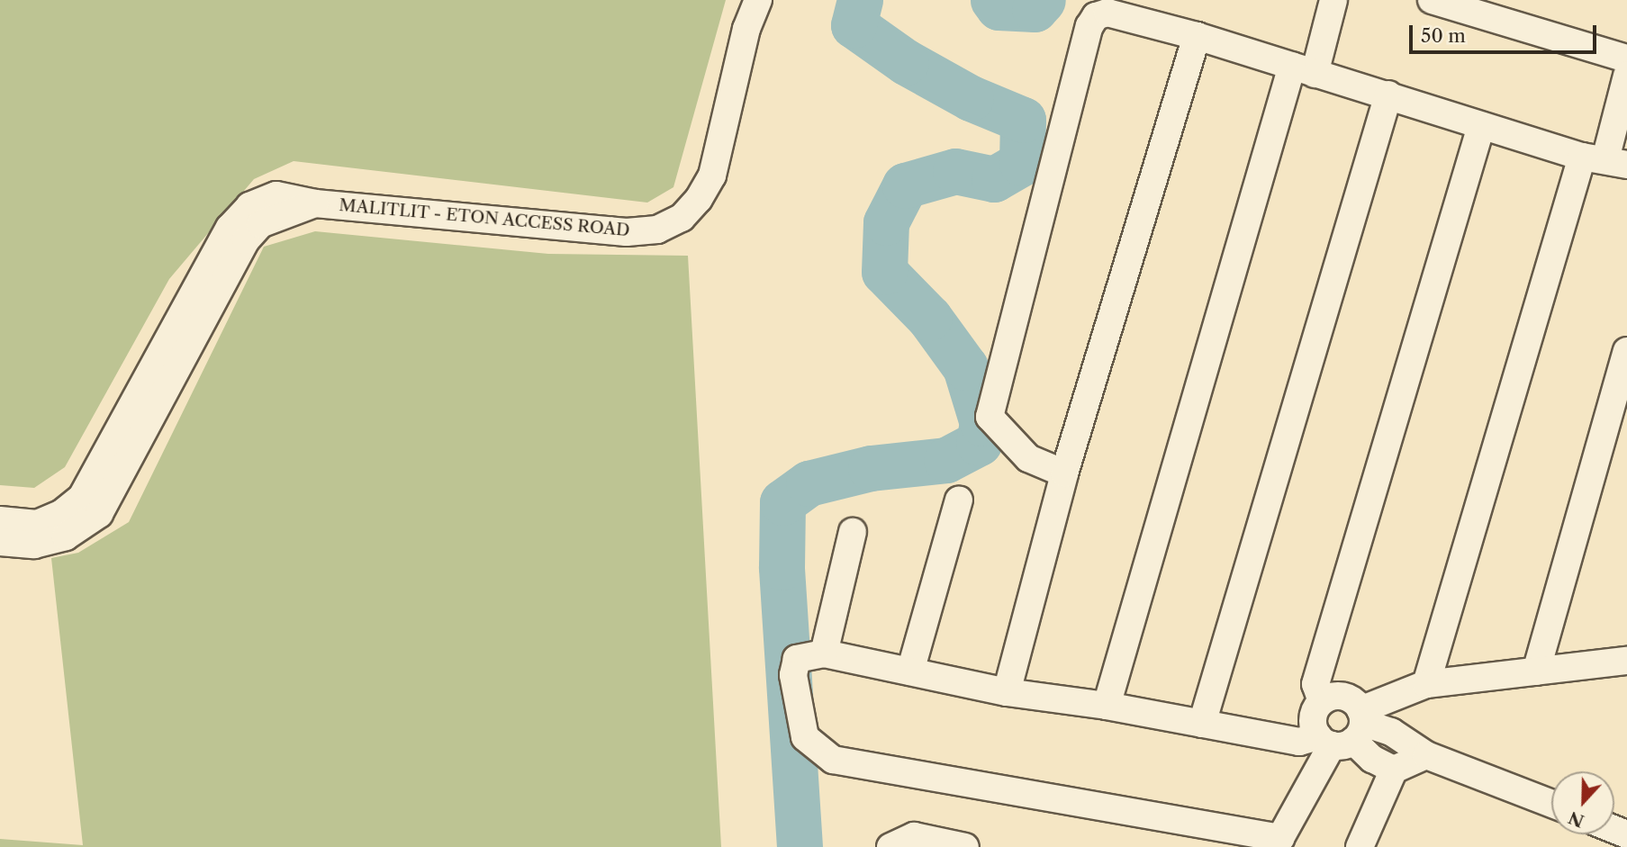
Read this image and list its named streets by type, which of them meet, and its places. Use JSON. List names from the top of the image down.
{
  "streets": {
    "street": ["MALITLIT - ETON ACCESS ROAD"]
  },
  "scale_bar": "50 m",
  "north": "bottom"
}
